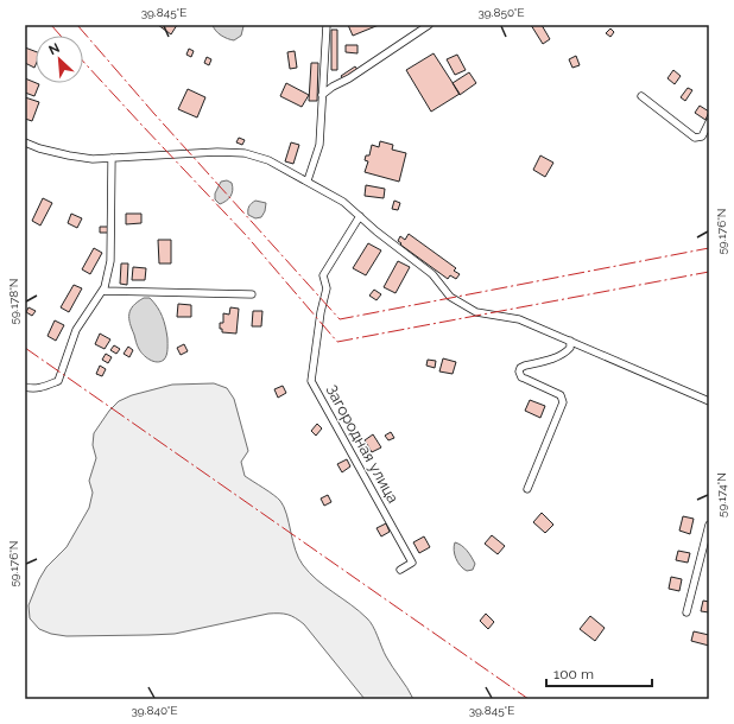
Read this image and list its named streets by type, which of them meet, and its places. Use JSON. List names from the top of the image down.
{
  "streets": {
    "street": ["Загородная улица"]
  },
  "scale_bar": "100 m",
  "north": "top left",
  "coordinates": [
    "39.845°E",
    "39.850°E",
    "59.176°N",
    "59.178°N",
    "59.174°N",
    "39.840°E"
  ]
}
